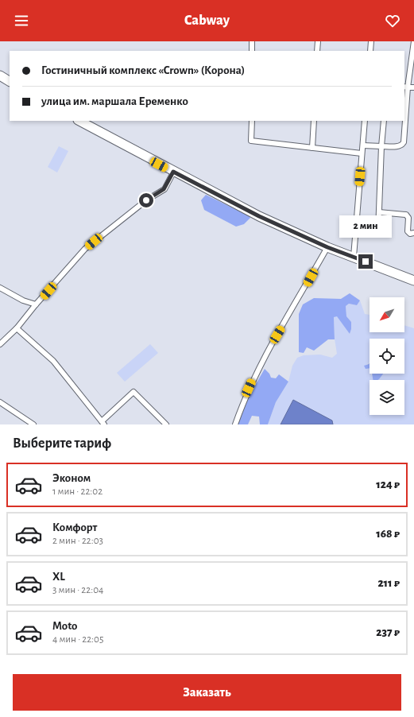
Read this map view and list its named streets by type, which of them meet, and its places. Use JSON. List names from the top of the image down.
{
  "north": "bottom left",
  "page": {
    "header": "Cabway",
    "banner": ["Гостиничный комплекс «Crown» (Корона)", "улица им. маршала Еременко"],
    "bubble": "2 мин",
    "heading": "Выберите тариф",
    "list": [
      {
        "name": "Эконом",
        "note": "1 мин · 22:02",
        "value": "124 ₽"
      },
      {
        "name": "Комфорт",
        "note": "2 мин · 22:03",
        "value": "168 ₽"
      },
      {
        "name": "XL",
        "note": "3 мин · 22:04",
        "value": "211 ₽"
      },
      {
        "name": "Moto",
        "note": "4 мин · 22:05",
        "value": "237 ₽"
      }
    ],
    "buttons": "Заказать"
  }
}
